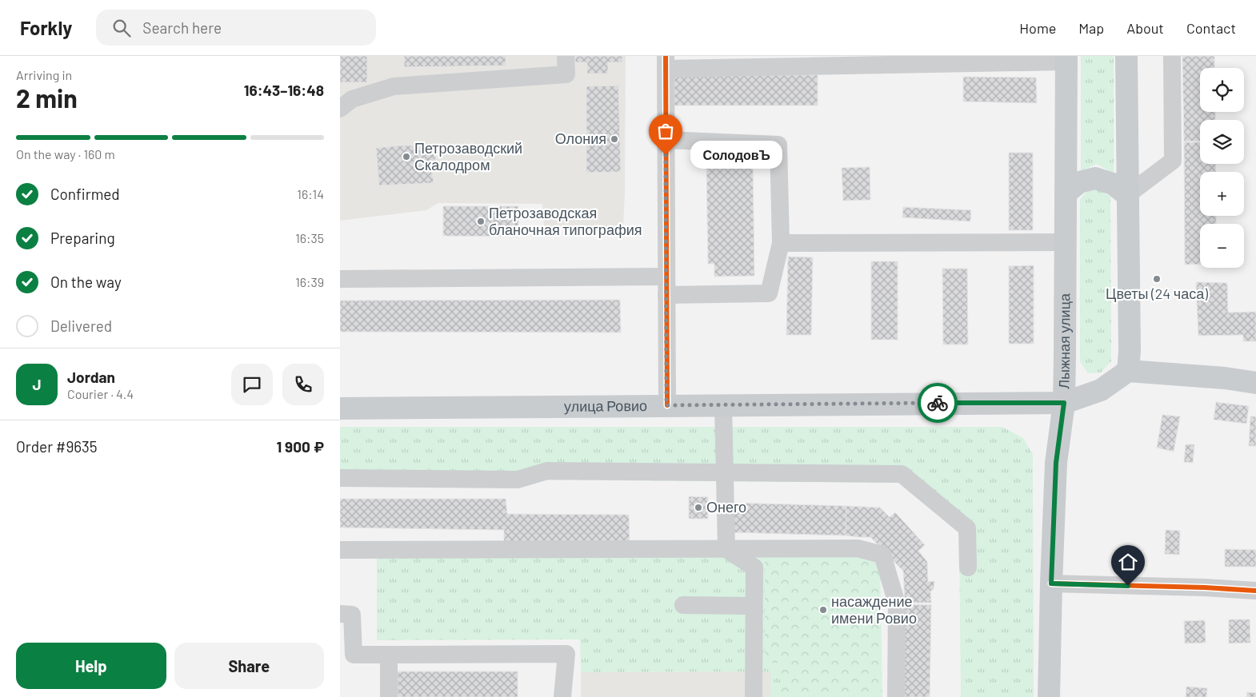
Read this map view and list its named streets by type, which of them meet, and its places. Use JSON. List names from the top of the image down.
{
  "streets": {
    "main road": ["Лыжная улица", "улица Ровио"]
  },
  "crossings": [
    ["Лыжная улица", "улица Ровио"]
  ],
  "places": [
    "Олония",
    "СолодовЪ",
    "Петрозаводский Скалодром",
    "Петрозаводская бланочная типография",
    "Цветы (24 часа)",
    "Онего",
    "насаждение имени Ровио"
  ],
  "page": {
    "header": "Forkly",
    "search": "Search here",
    "nav": [
      "Home",
      "Map",
      "About",
      "Contact"
    ],
    "heading": ["2 min", "Arriving in", "16:43–16:48"],
    "panel": [
      "Jordan",
      "Courier · 4.4",
      "Order #9635",
      "1 900 ₽"
    ],
    "map_buttons": ["+", "−"],
    "bar": "On the way · 160 m",
    "bubble": "СолодовЪ",
    "list": [
      ["Confirmed", "16:14"],
      ["Preparing", "16:35"],
      ["On the way", "16:39"],
      "Delivered"
    ],
    "round": "J",
    "buttons": ["Help", "Share"]
  }
}
